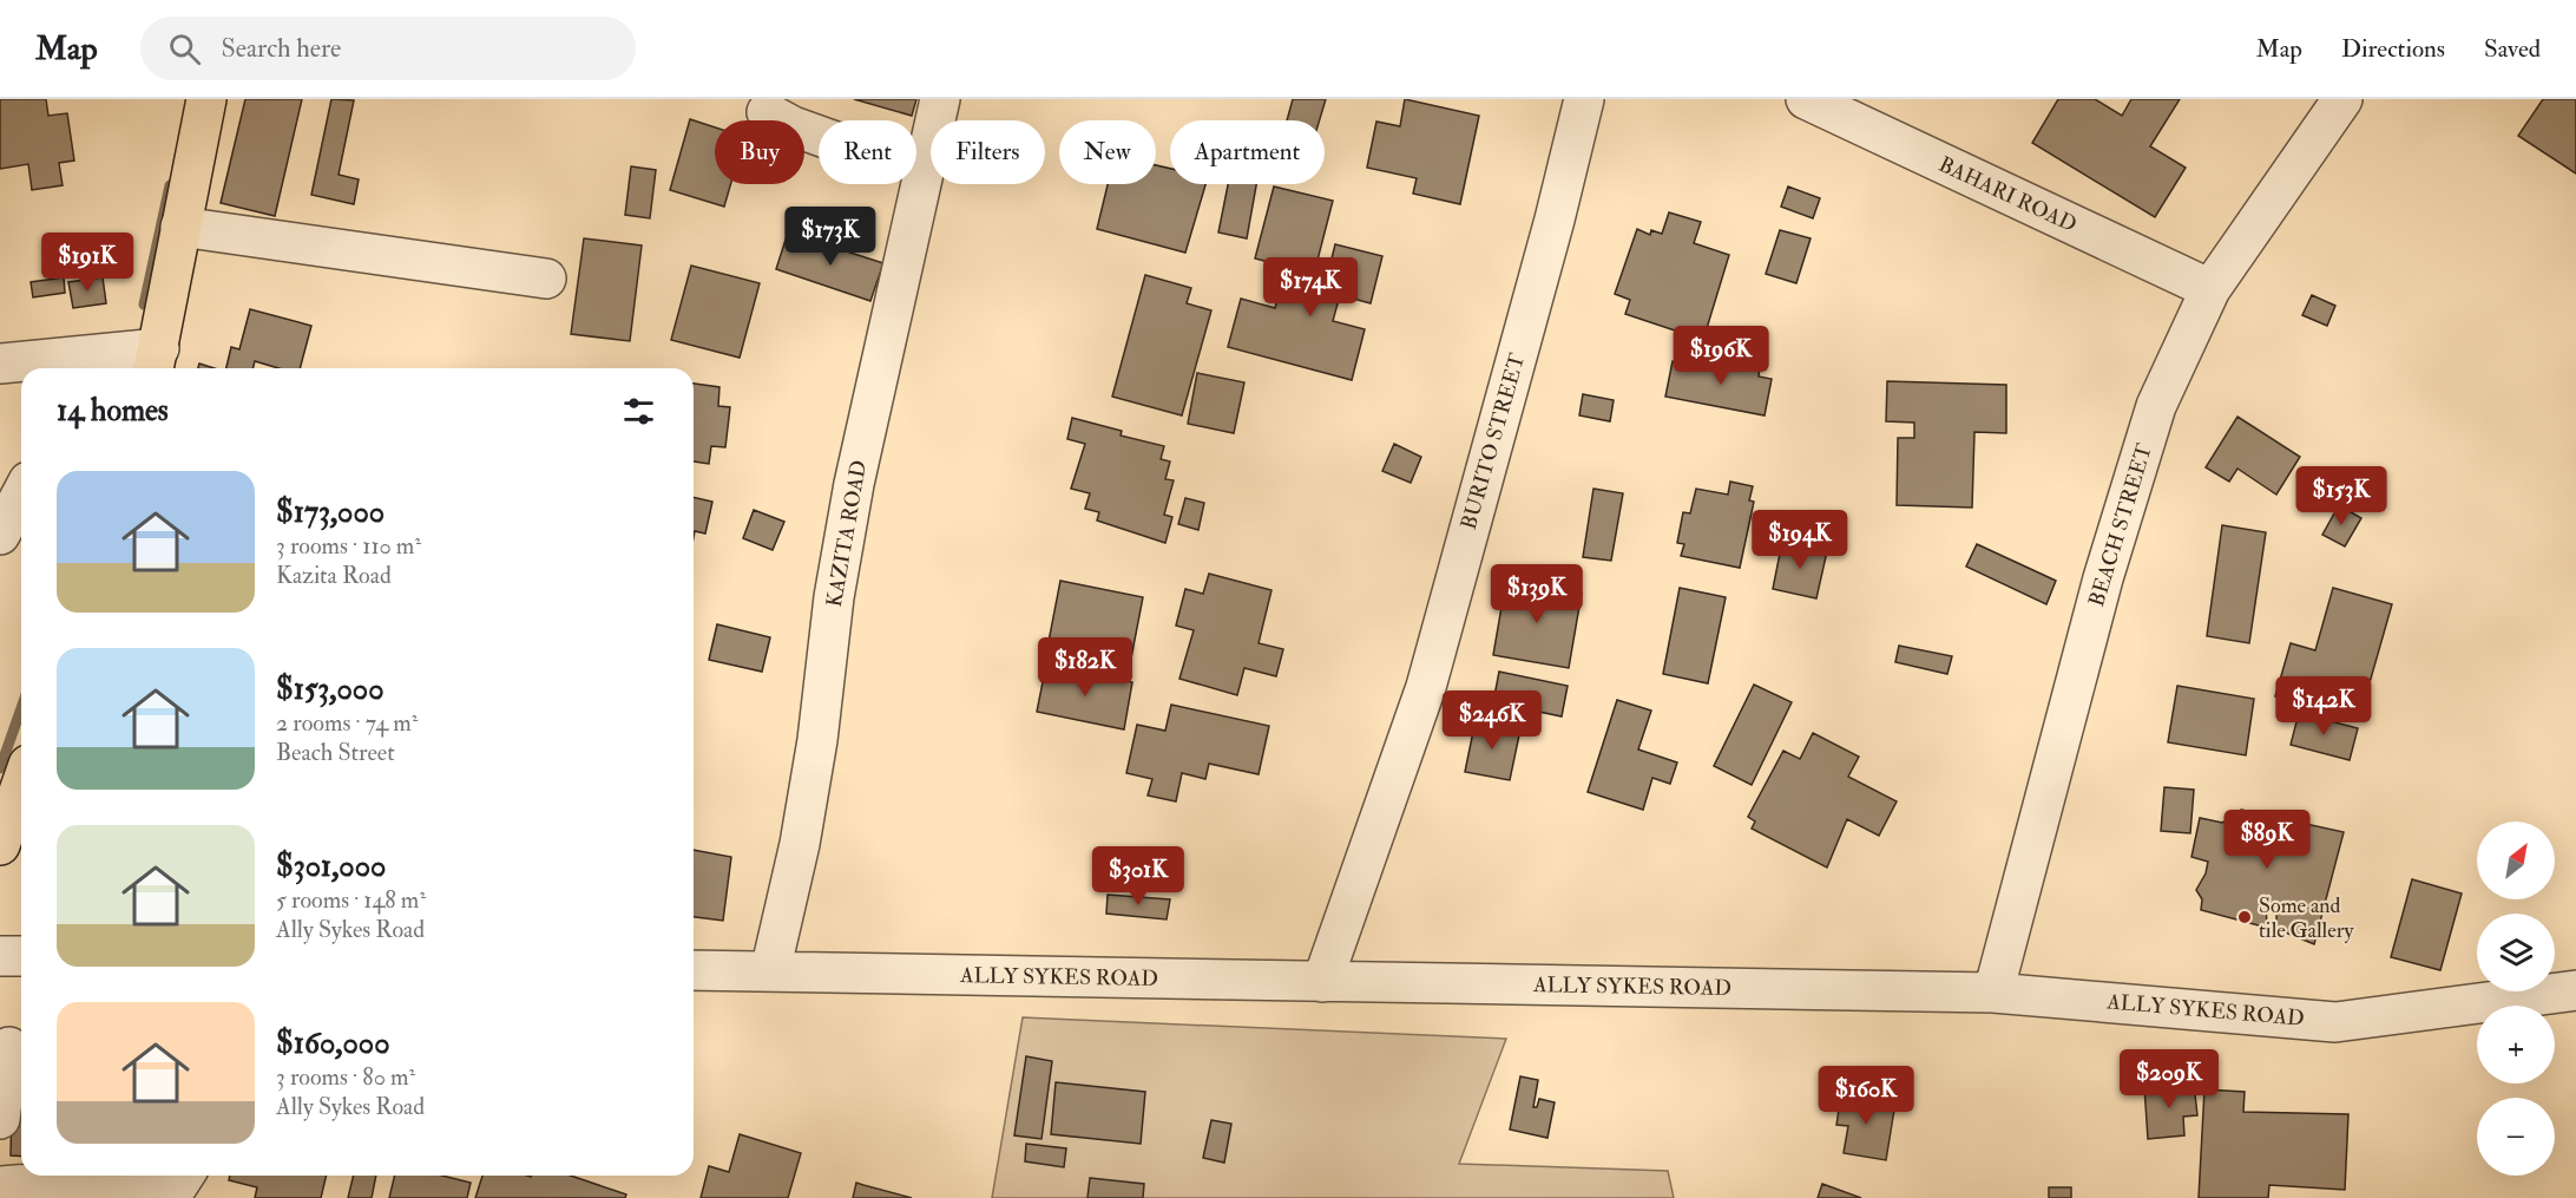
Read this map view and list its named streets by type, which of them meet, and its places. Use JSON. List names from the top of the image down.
{
  "streets": {
    "street": [
      "BAHARI ROAD",
      "BURITO STREET",
      "BEACH STREET",
      "KAZITA ROAD",
      "ALLY SYKES ROAD"
    ]
  },
  "crossings": [
    ["BAHARI ROAD", "BEACH STREET"],
    ["BURITO STREET", "ALLY SYKES ROAD"],
    ["BEACH STREET", "ALLY SYKES ROAD"],
    ["KAZITA ROAD", "ALLY SYKES ROAD"]
  ],
  "places": ["Some and tile Gallery"],
  "north": "top right",
  "page": {
    "header": "Map",
    "search": "Search here",
    "nav": ["Map", "Directions", "Saved"],
    "chip": [
      "Buy",
      "Rent",
      "Filters",
      "New",
      "Apartment"
    ],
    "price": [
      "$173K",
      "$191K",
      "$174K",
      "$196K",
      "$153K",
      "$194K",
      "$139K",
      "$182K",
      "$142K",
      "$246K",
      "$89K",
      "$301K",
      "$209K",
      "$160K"
    ],
    "heading": "14 homes",
    "list": [
      {
        "name": "$173,000",
        "note": "3 rooms · 110 m² · Kazita Road"
      },
      {
        "name": "$153,000",
        "note": "2 rooms · 74 m² · Beach Street"
      },
      {
        "name": "$301,000",
        "note": "5 rooms · 148 m² · Ally Sykes Road"
      },
      {
        "name": "$160,000",
        "note": "3 rooms · 80 m² · Ally Sykes Road"
      }
    ],
    "map_buttons": ["+", "−"]
  }
}
